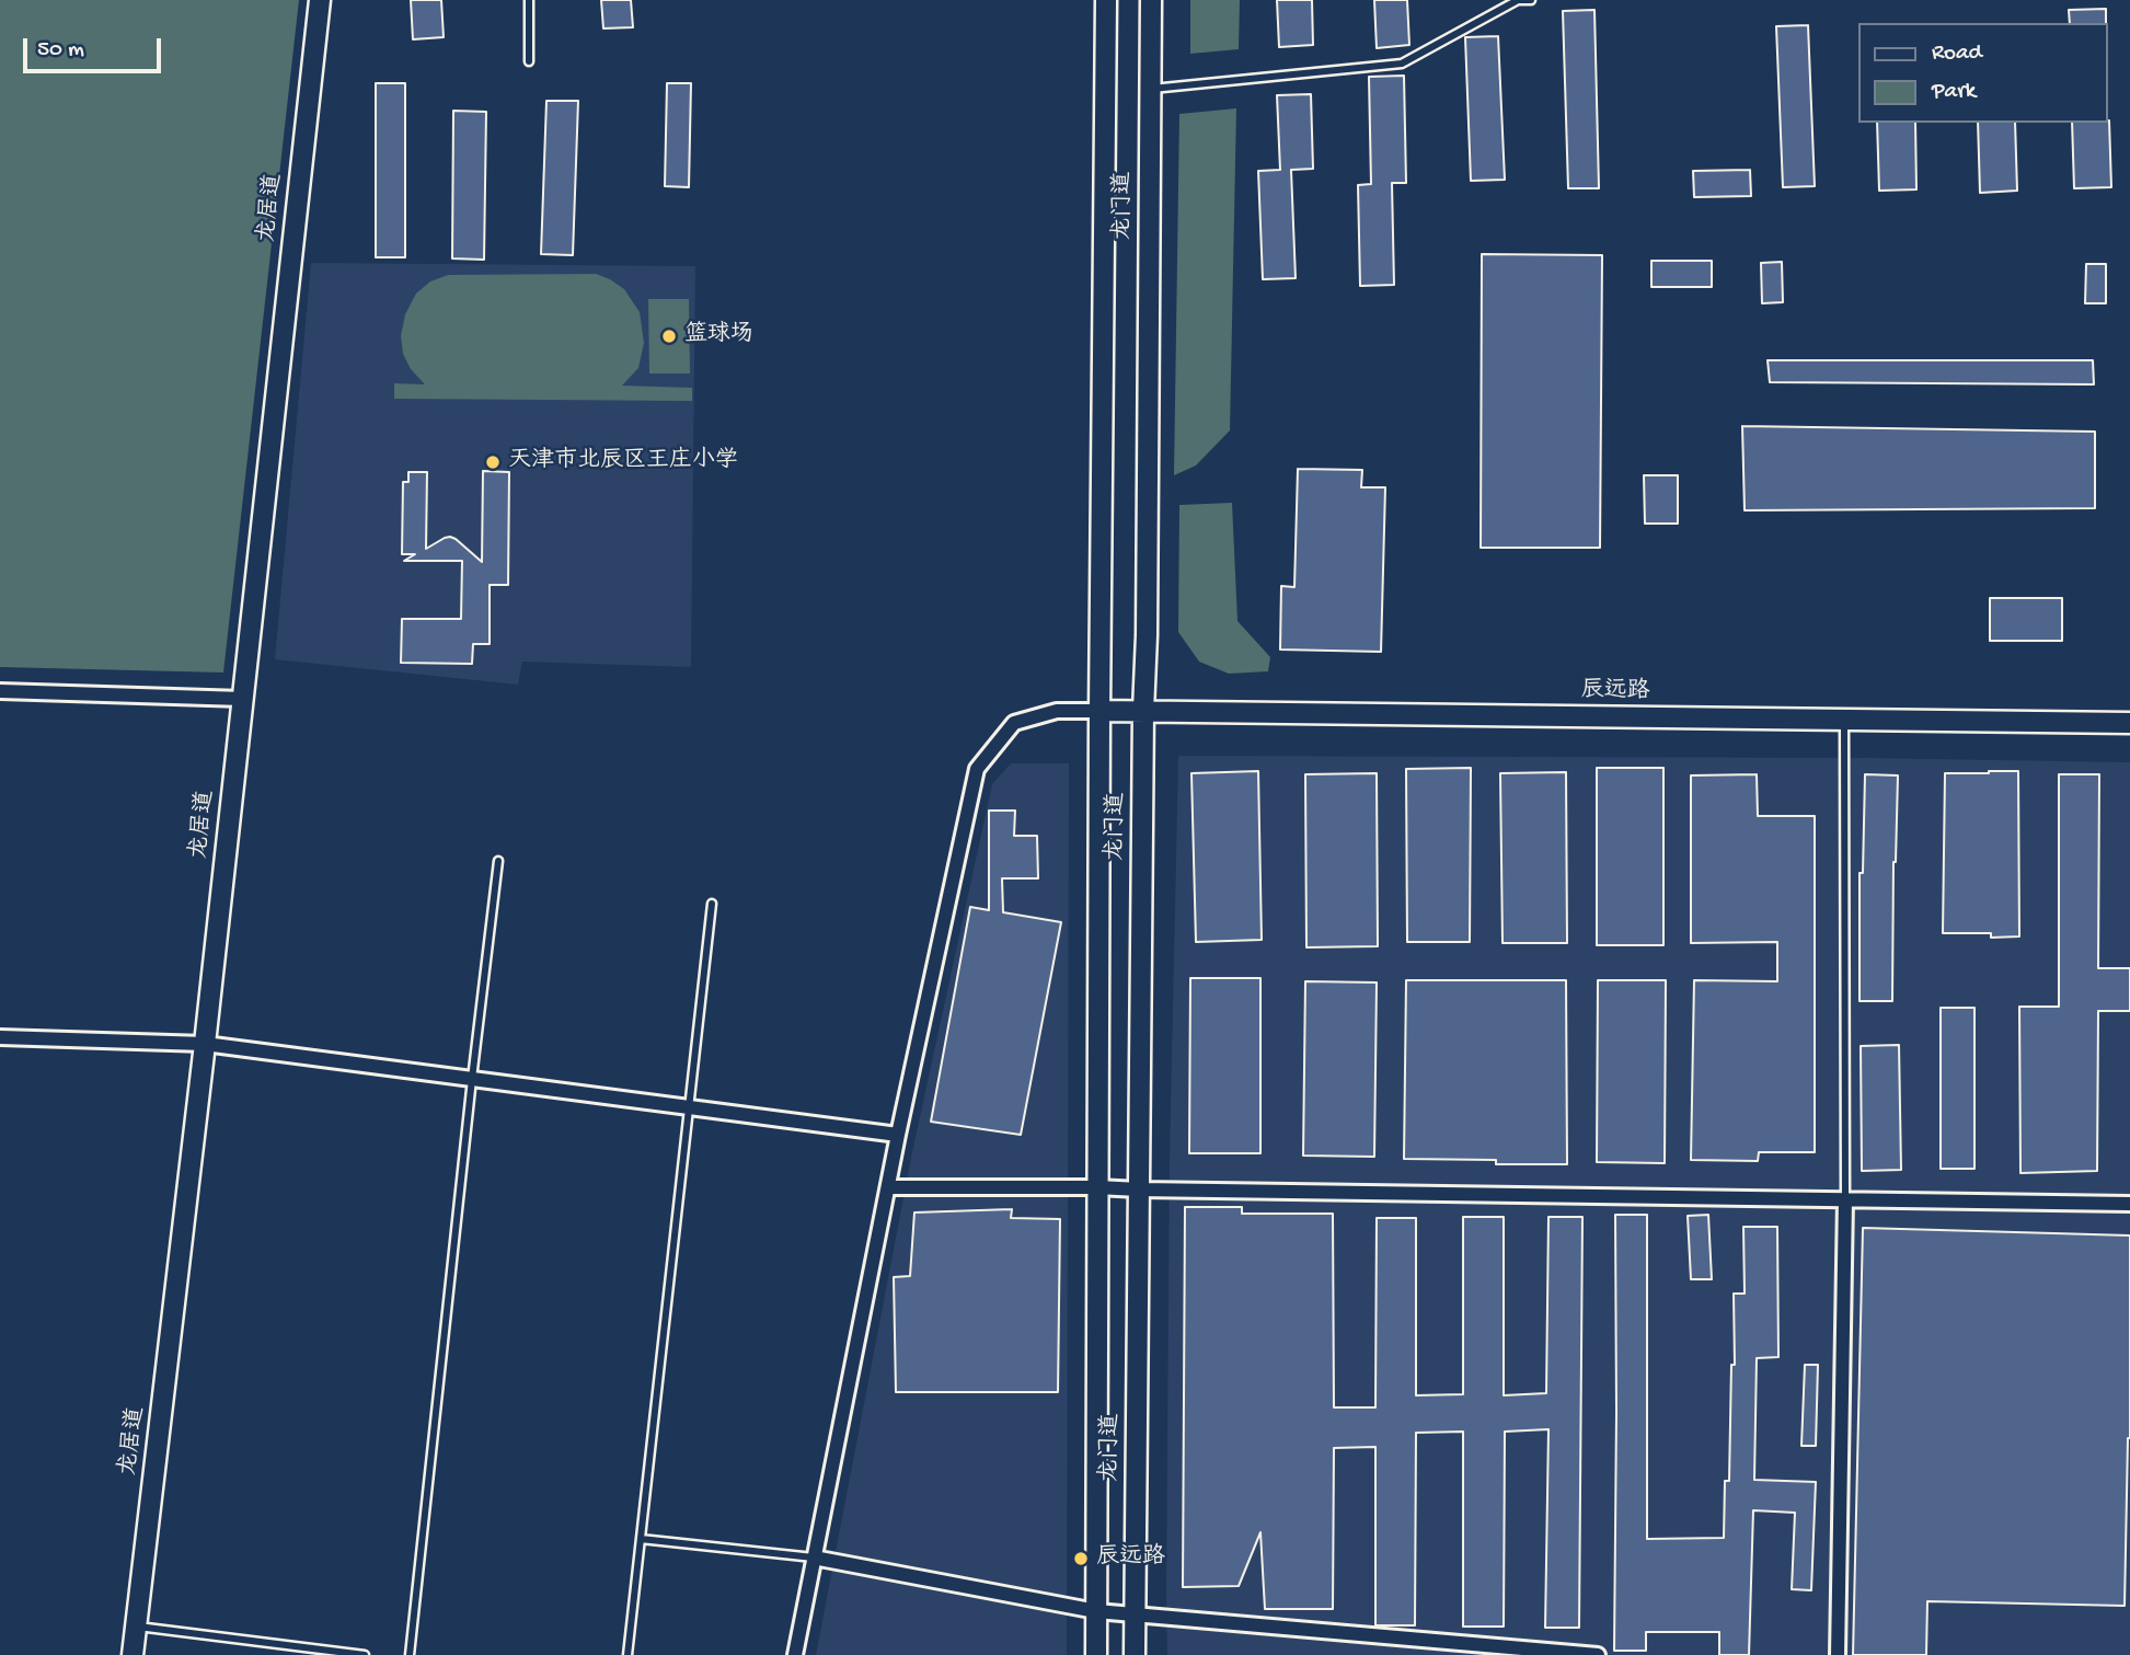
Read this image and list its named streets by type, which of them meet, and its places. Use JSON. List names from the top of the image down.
{
  "streets": {
    "main road": ["龙门道", "龙居道", "辰远路"]
  },
  "crossings": [
    ["龙门道", "辰远路"]
  ],
  "places": ["篮球场", "天津市北辰区王庄小学", "辰远路"],
  "legend": ["Road", "Park"],
  "scale_bar": "50 m"
}
